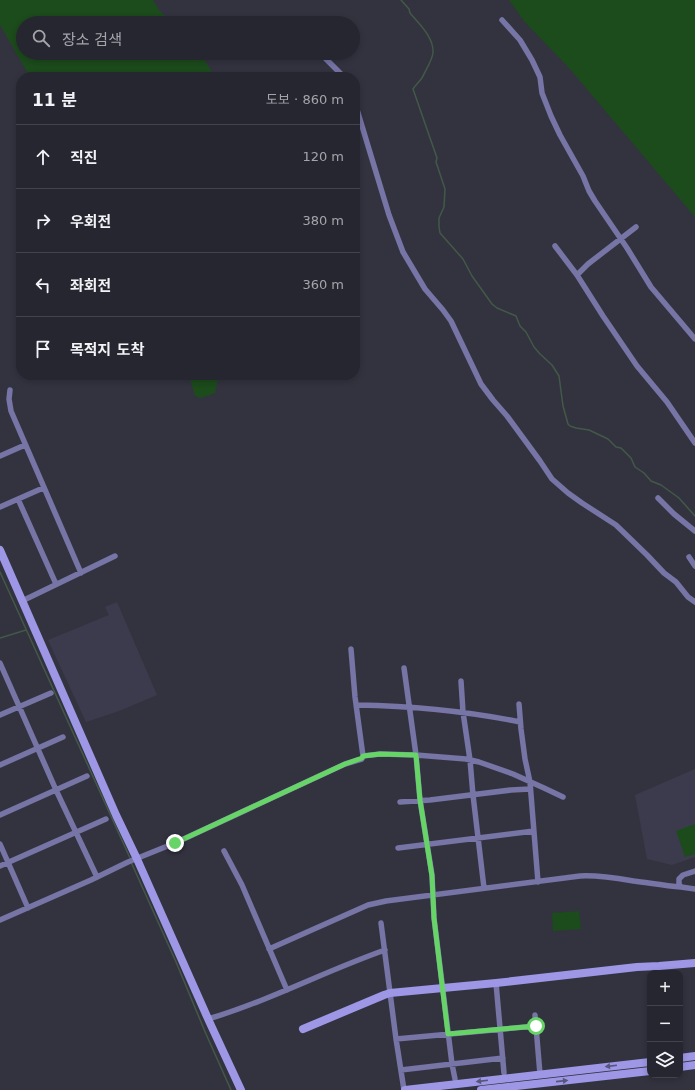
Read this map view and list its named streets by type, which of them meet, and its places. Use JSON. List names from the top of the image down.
{
  "page": {
    "search": "장소 검색",
    "heading": ["11 분", "도보 · 860 m"],
    "list": [
      ["직진", "120 m"],
      ["우회전", "380 m"],
      ["좌회전", "360 m"],
      "목적지 도착"
    ],
    "map_buttons": ["+", "−"]
  }
}
